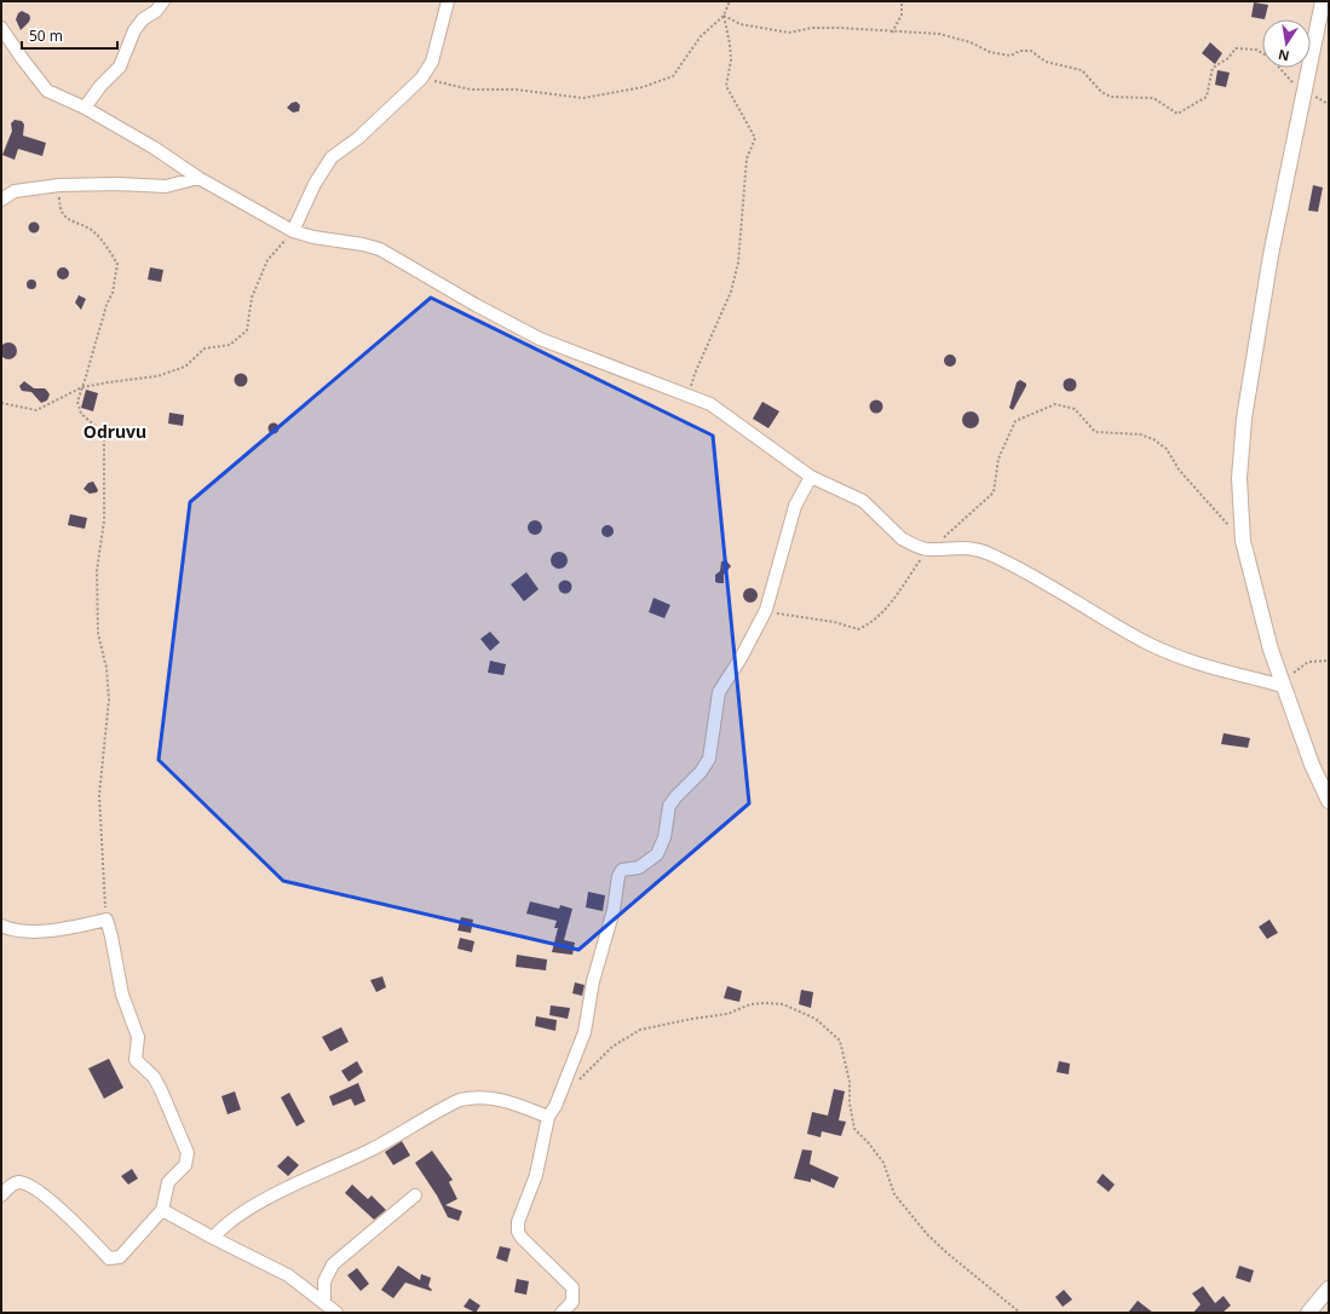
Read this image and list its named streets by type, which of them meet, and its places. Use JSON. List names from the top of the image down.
{
  "districts": ["Odruvu"],
  "scale_bar": "50 m",
  "north": "bottom"
}
